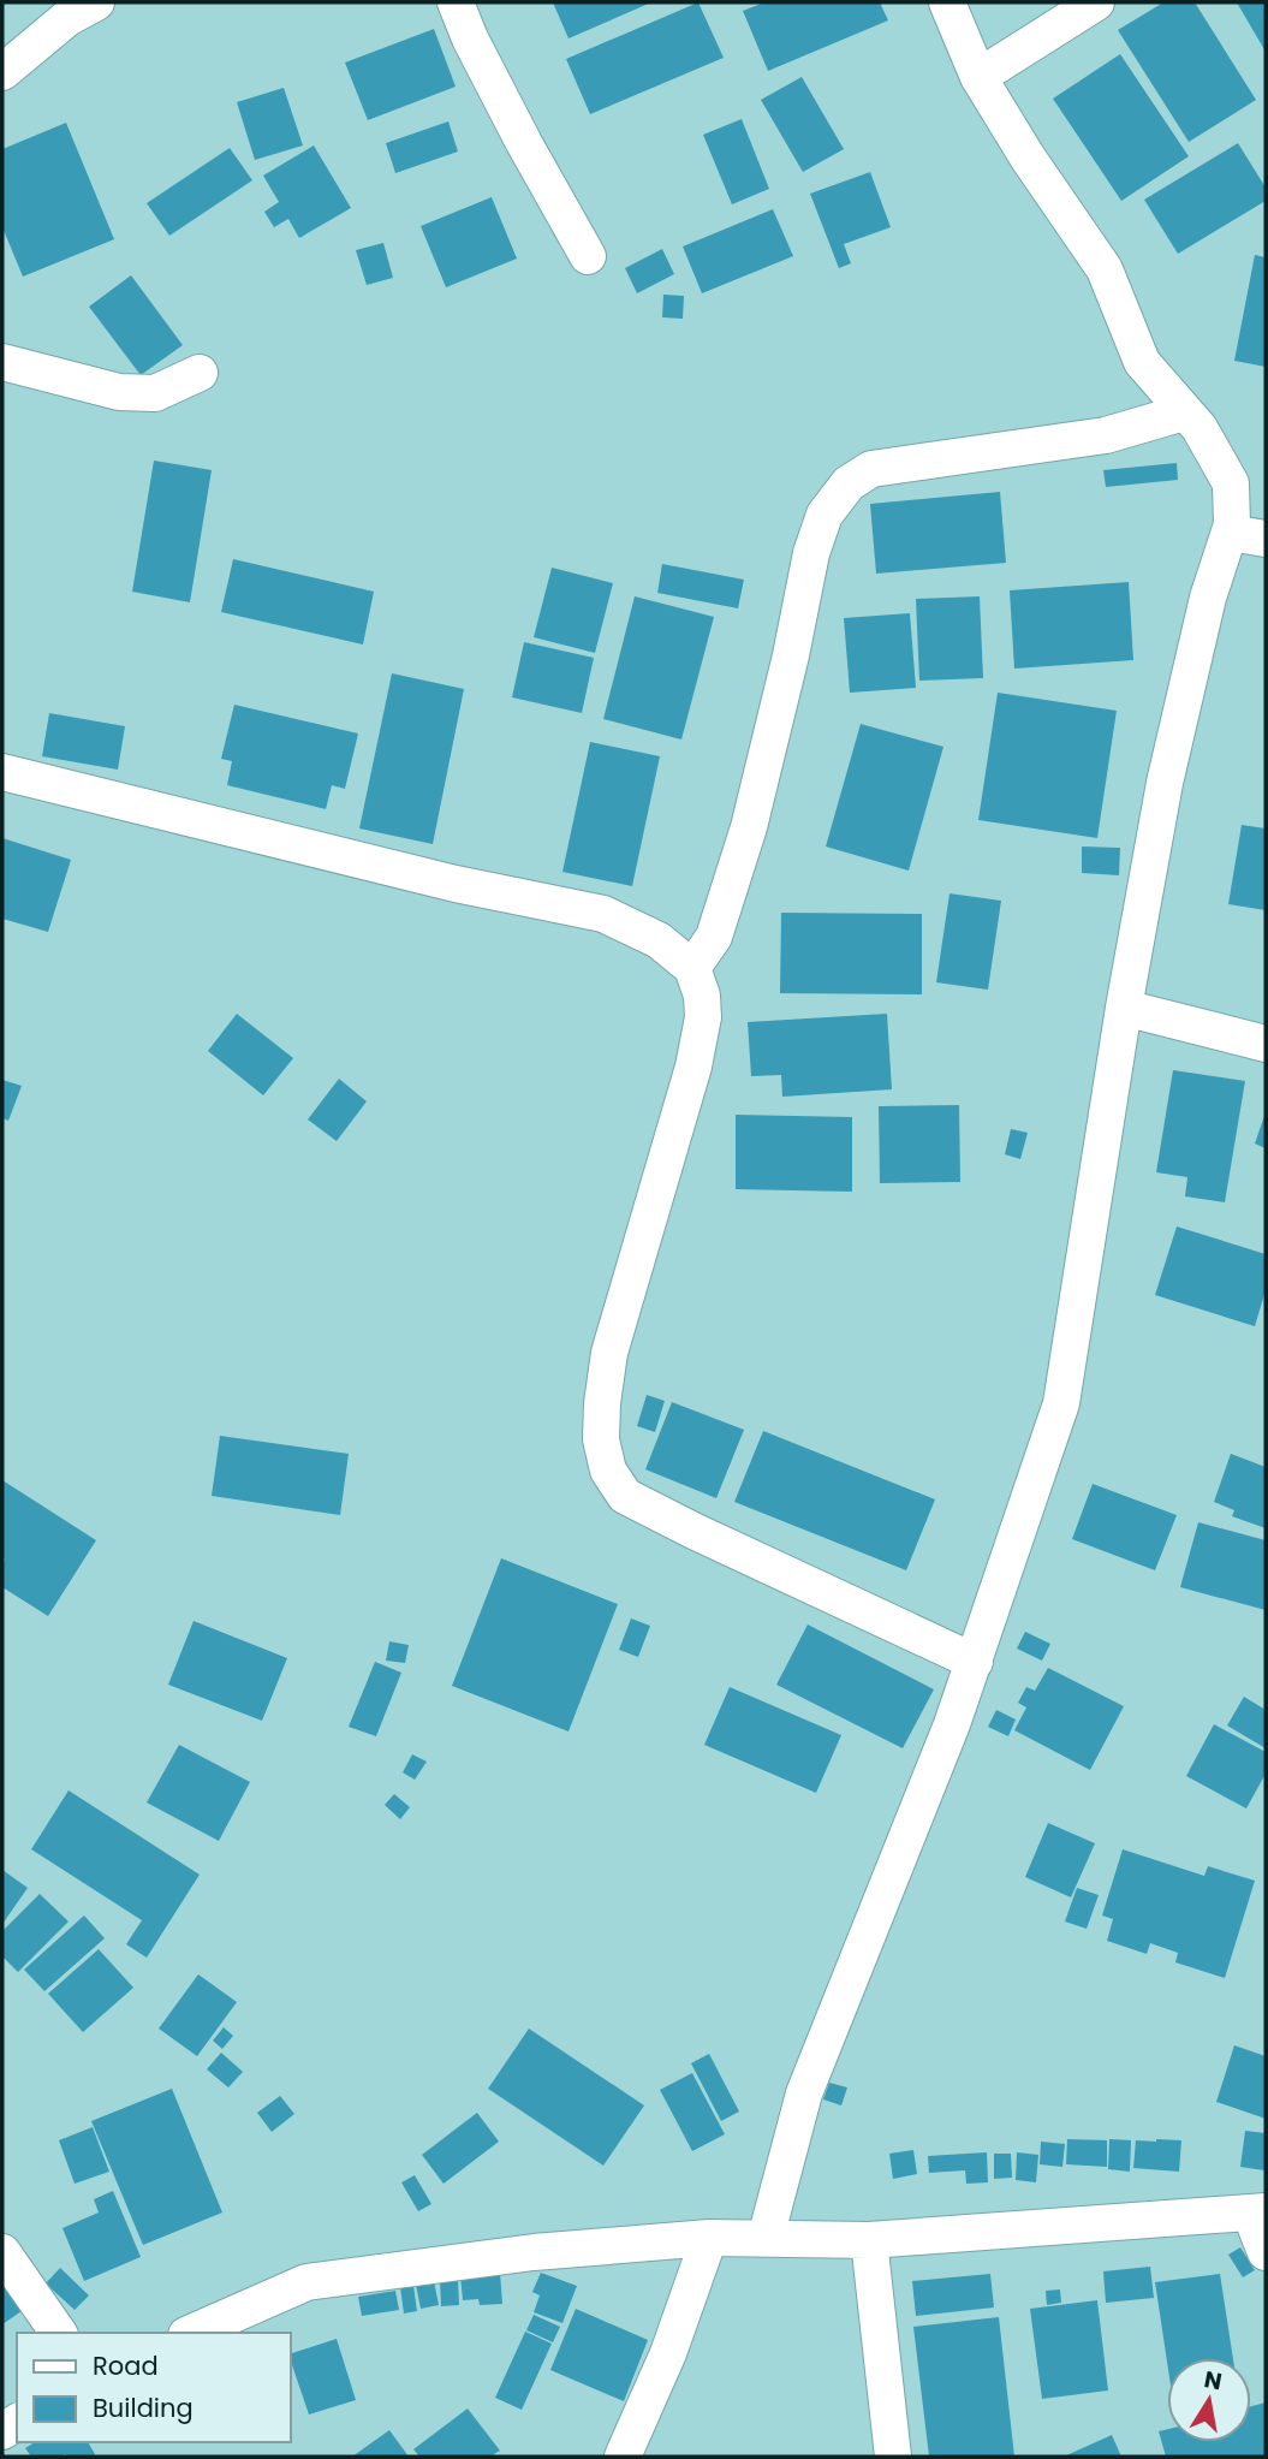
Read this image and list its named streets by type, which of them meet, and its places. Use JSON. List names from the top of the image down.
{
  "legend": ["Road", "Building"],
  "north": "top"
}
